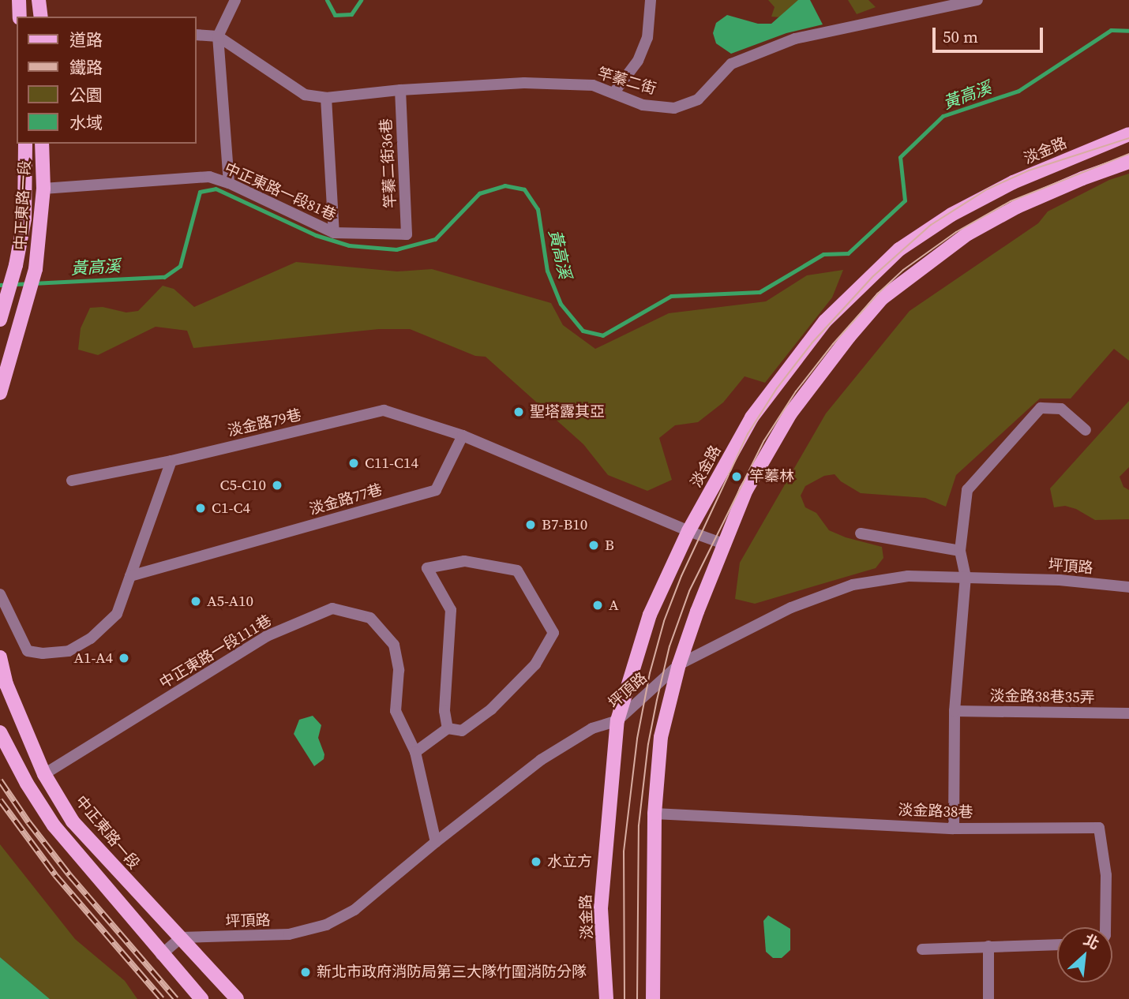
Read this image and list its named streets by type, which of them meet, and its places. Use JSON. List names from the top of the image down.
{
  "streets": {
    "main road": ["淡金路", "中正東路一段"],
    "street": [
      "竿蓁二街",
      "竿蓁二街36巷",
      "中正東路一段81巷",
      "淡金路79巷",
      "淡金路77巷",
      "坪頂路",
      "中正東路一段111巷",
      "淡金路38巷35弄",
      "淡金路38巷"
    ]
  },
  "crossings": [
    ["竿蓁二街", "竿蓁二街36巷"],
    ["淡金路", "坪頂路"],
    ["竿蓁二街36巷", "中正東路一段81巷"],
    ["中正東路一段81巷", "中正東路一段"],
    ["中正東路一段", "坪頂路"],
    ["中正東路一段", "中正東路一段111巷"],
    ["淡金路79巷", "淡金路77巷"],
    ["坪頂路", "中正東路一段111巷"]
  ],
  "water": ["黃高溪"],
  "places": [
    "聖塔露其亞",
    "C11-C14",
    "竿蓁林",
    "C5-C10",
    "C1-C4",
    "B7-B10",
    "B",
    "A5-A10",
    "A",
    "A1-A4",
    "水立方",
    "新北市政府消防局第三大隊竹圍消防分隊"
  ],
  "legend": [
    "道路",
    "鐵路",
    "公園",
    "水域"
  ],
  "scale_bar": "50 m",
  "north": "top right"
}
